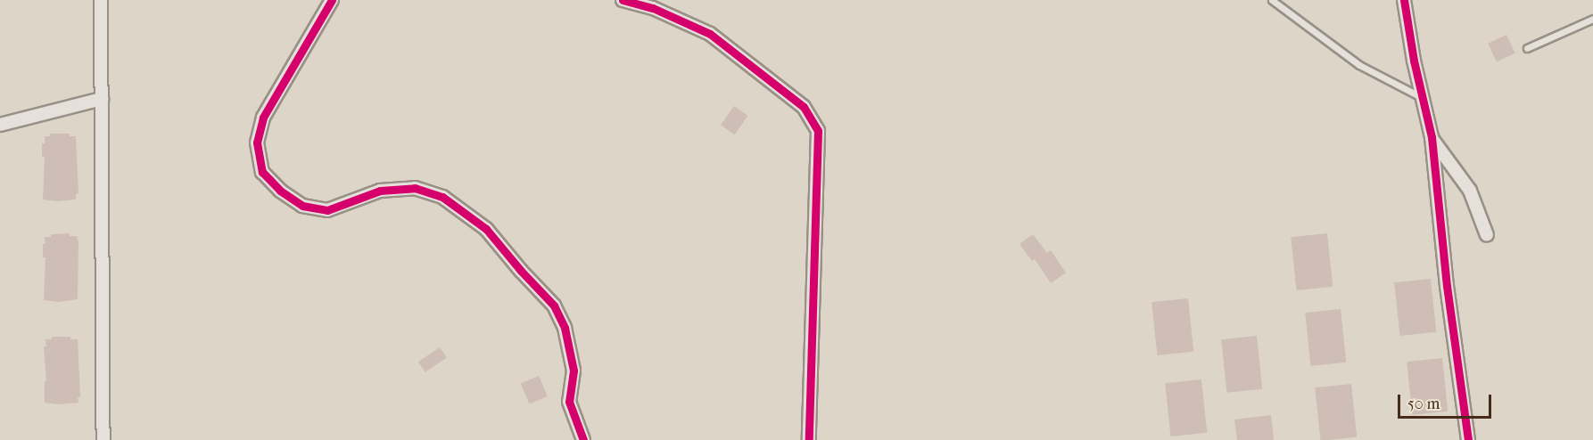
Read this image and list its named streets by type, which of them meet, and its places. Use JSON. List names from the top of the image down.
{
  "scale_bar": "50 m"
}
